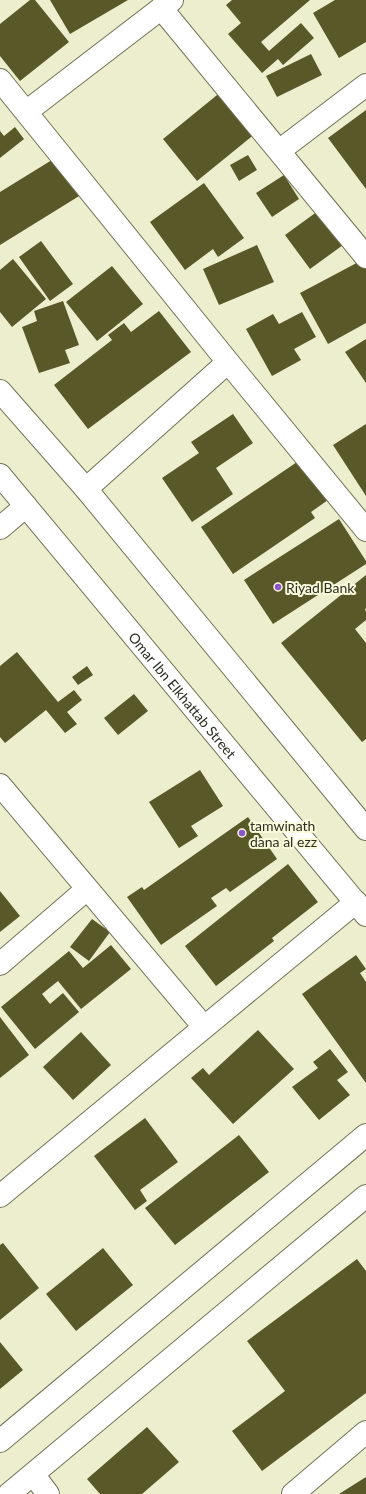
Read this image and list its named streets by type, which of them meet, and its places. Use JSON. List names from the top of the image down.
{
  "streets": {
    "street": ["Omar Ibn Elkhattab Street"]
  },
  "places": ["Riyad Bank", "tamwinath dana al ezz"]
}
